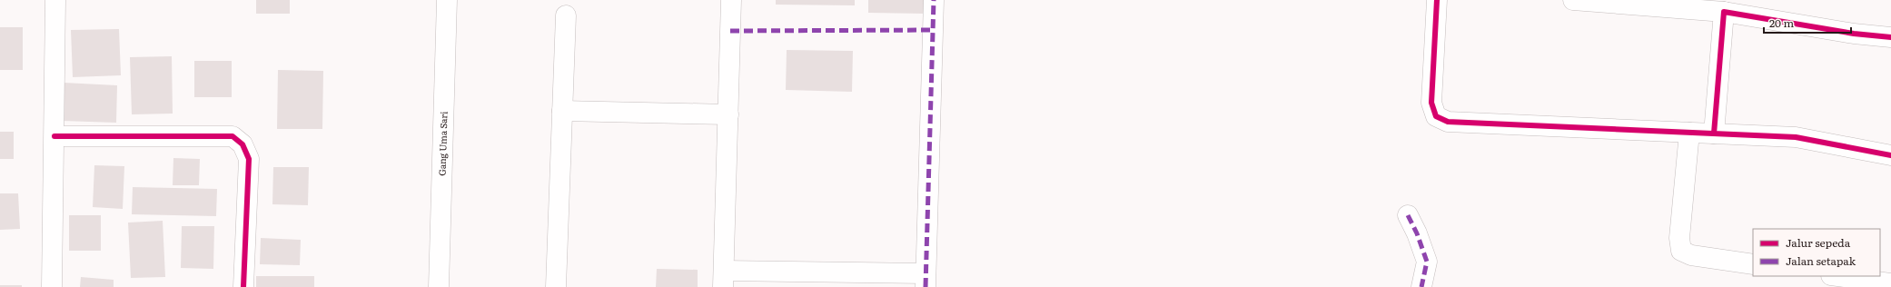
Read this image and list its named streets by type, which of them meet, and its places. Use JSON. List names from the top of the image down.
{
  "streets": {
    "street": ["Gang Uma Sari"]
  },
  "legend": ["Jalur sepeda", "Jalan setapak"],
  "scale_bar": "20 m"
}
